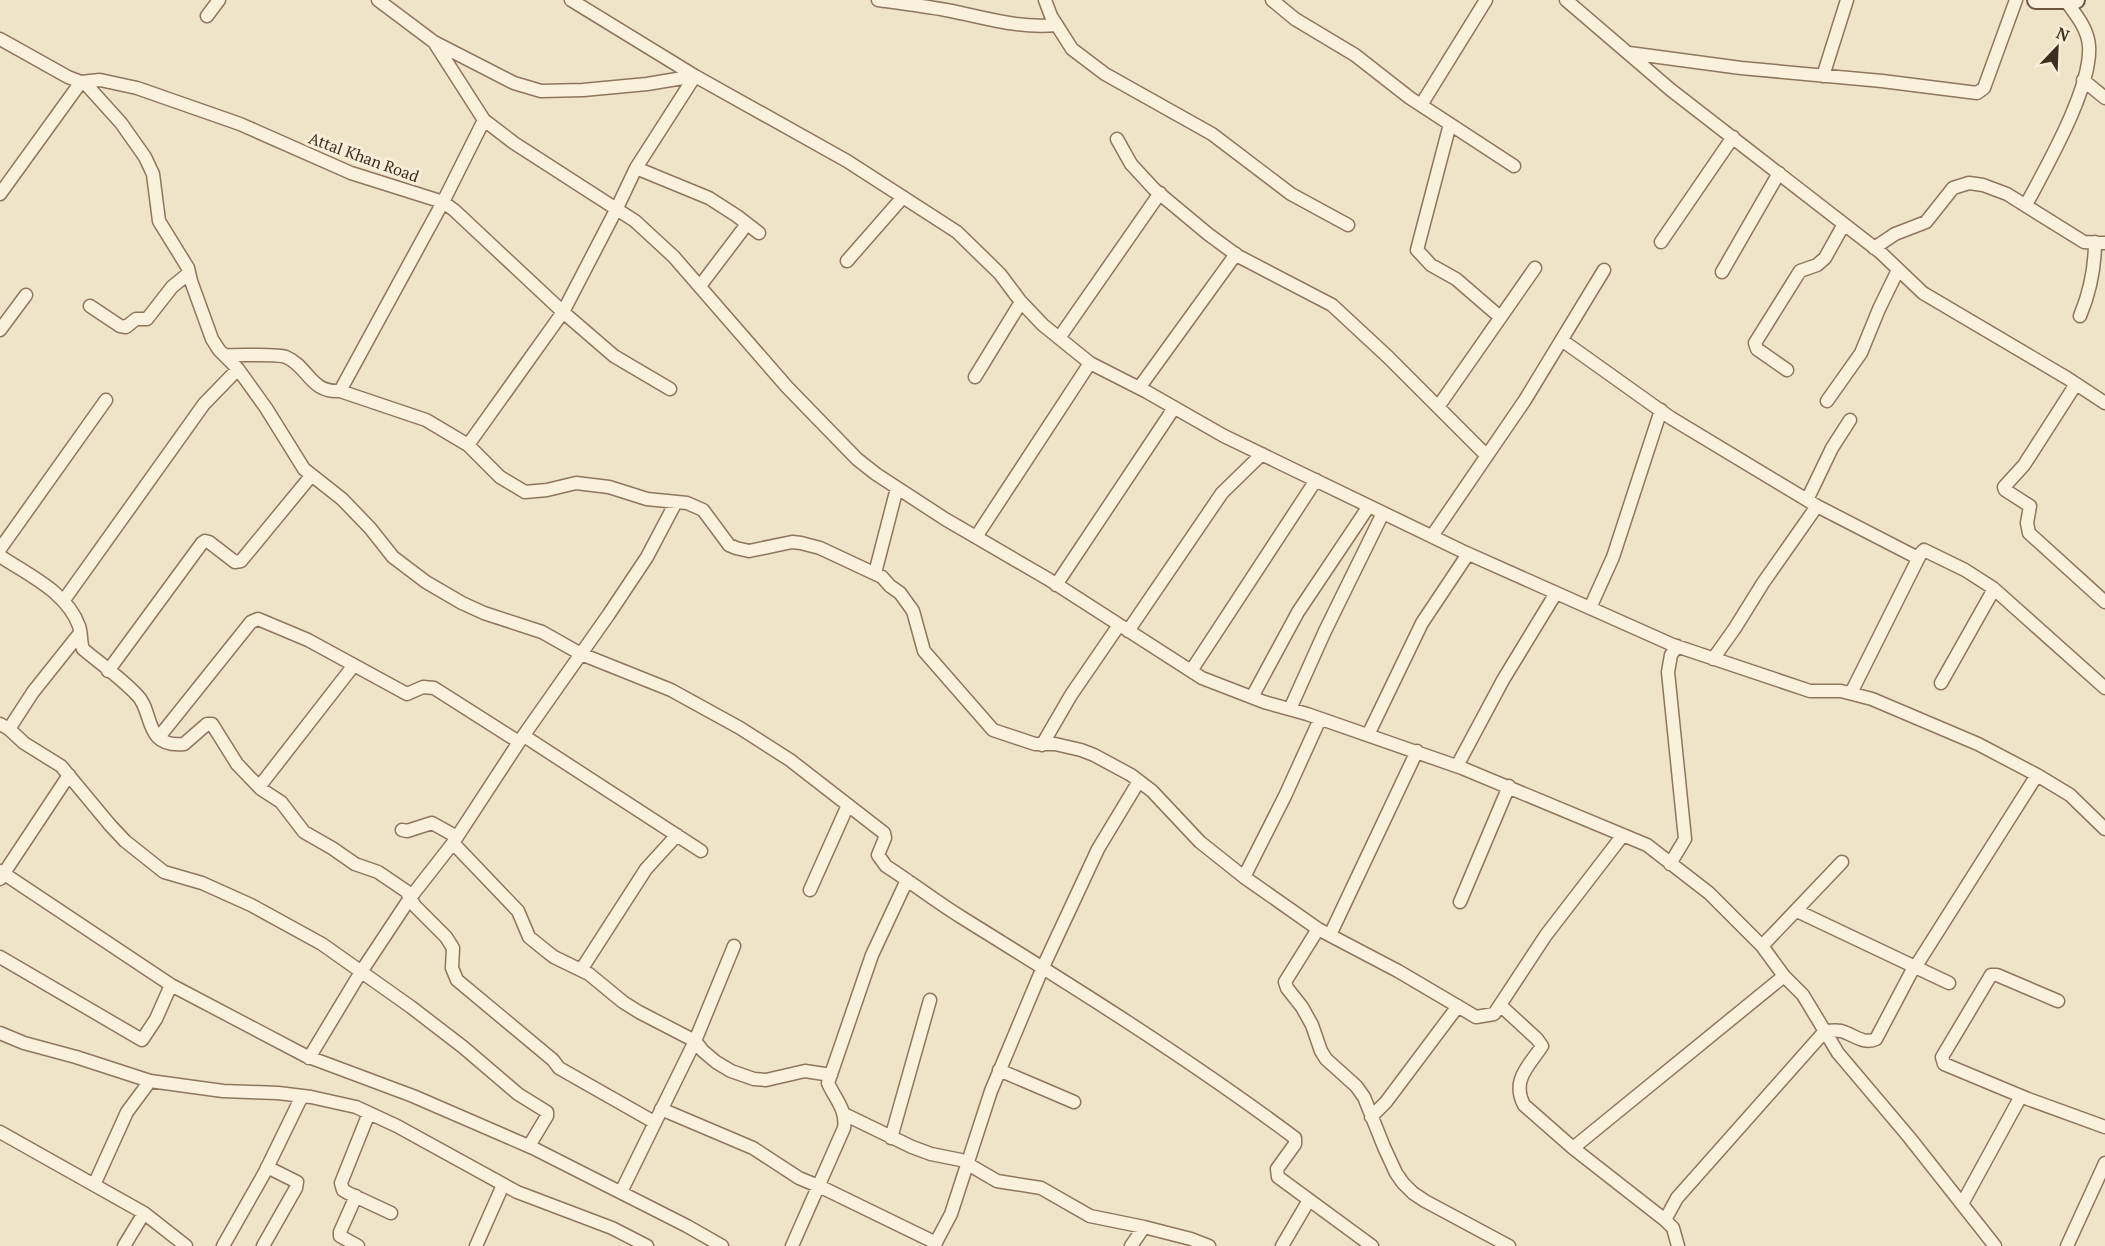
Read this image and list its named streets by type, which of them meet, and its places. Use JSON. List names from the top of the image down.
{
  "streets": {
    "street": ["Attal Khan Road"]
  },
  "north": "top right"
}
